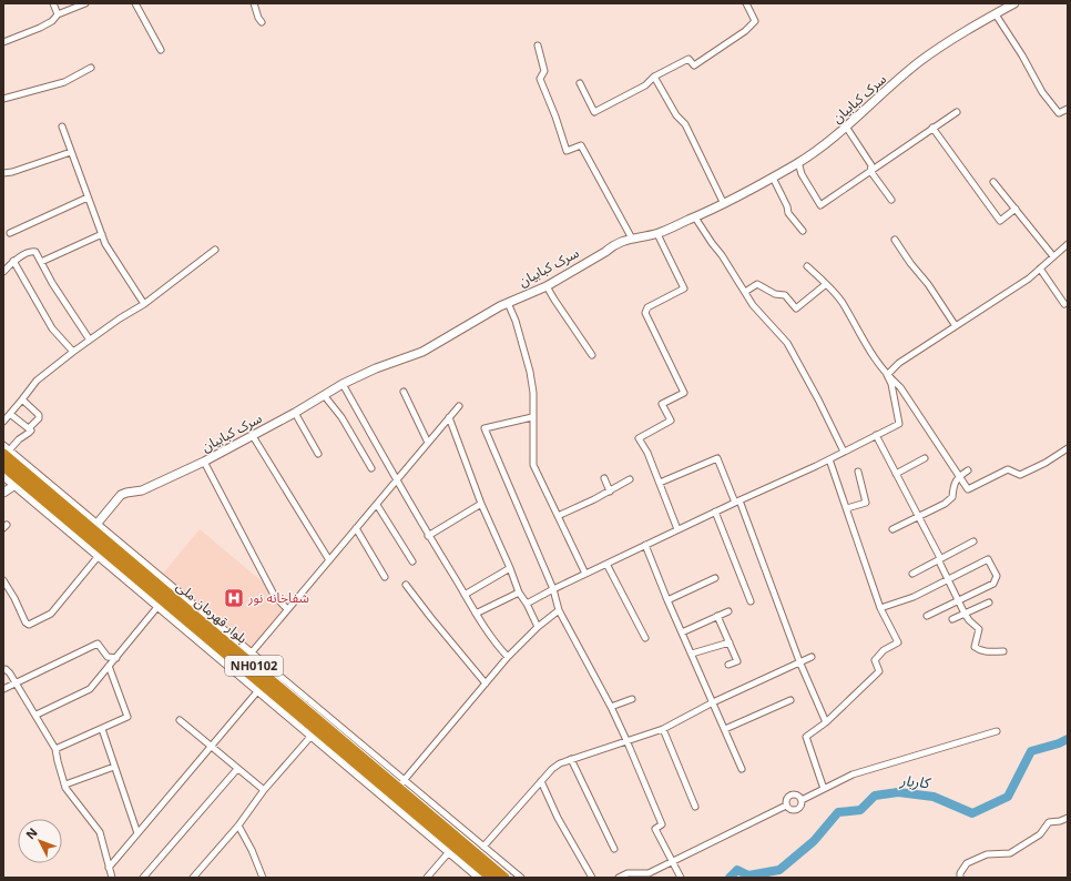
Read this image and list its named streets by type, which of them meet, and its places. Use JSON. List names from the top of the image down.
{
  "streets": {
    "highway": ["بلوار قهرمان ملی", "NH0102"],
    "street": ["سرک کبابیان"]
  },
  "crossings": [
    ["سرک کبابیان", "بلوار قهرمان ملی"]
  ],
  "water": ["کاربار"],
  "places": {
    "hospital": ["شفاخانه نور"]
  },
  "north": "top left"
}
